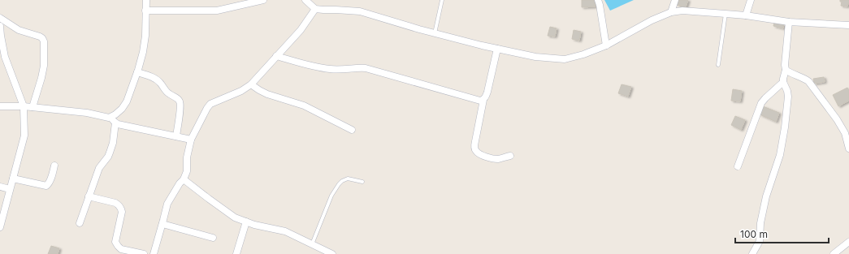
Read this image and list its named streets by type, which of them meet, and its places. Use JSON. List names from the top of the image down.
{
  "scale_bar": "100 m"
}
